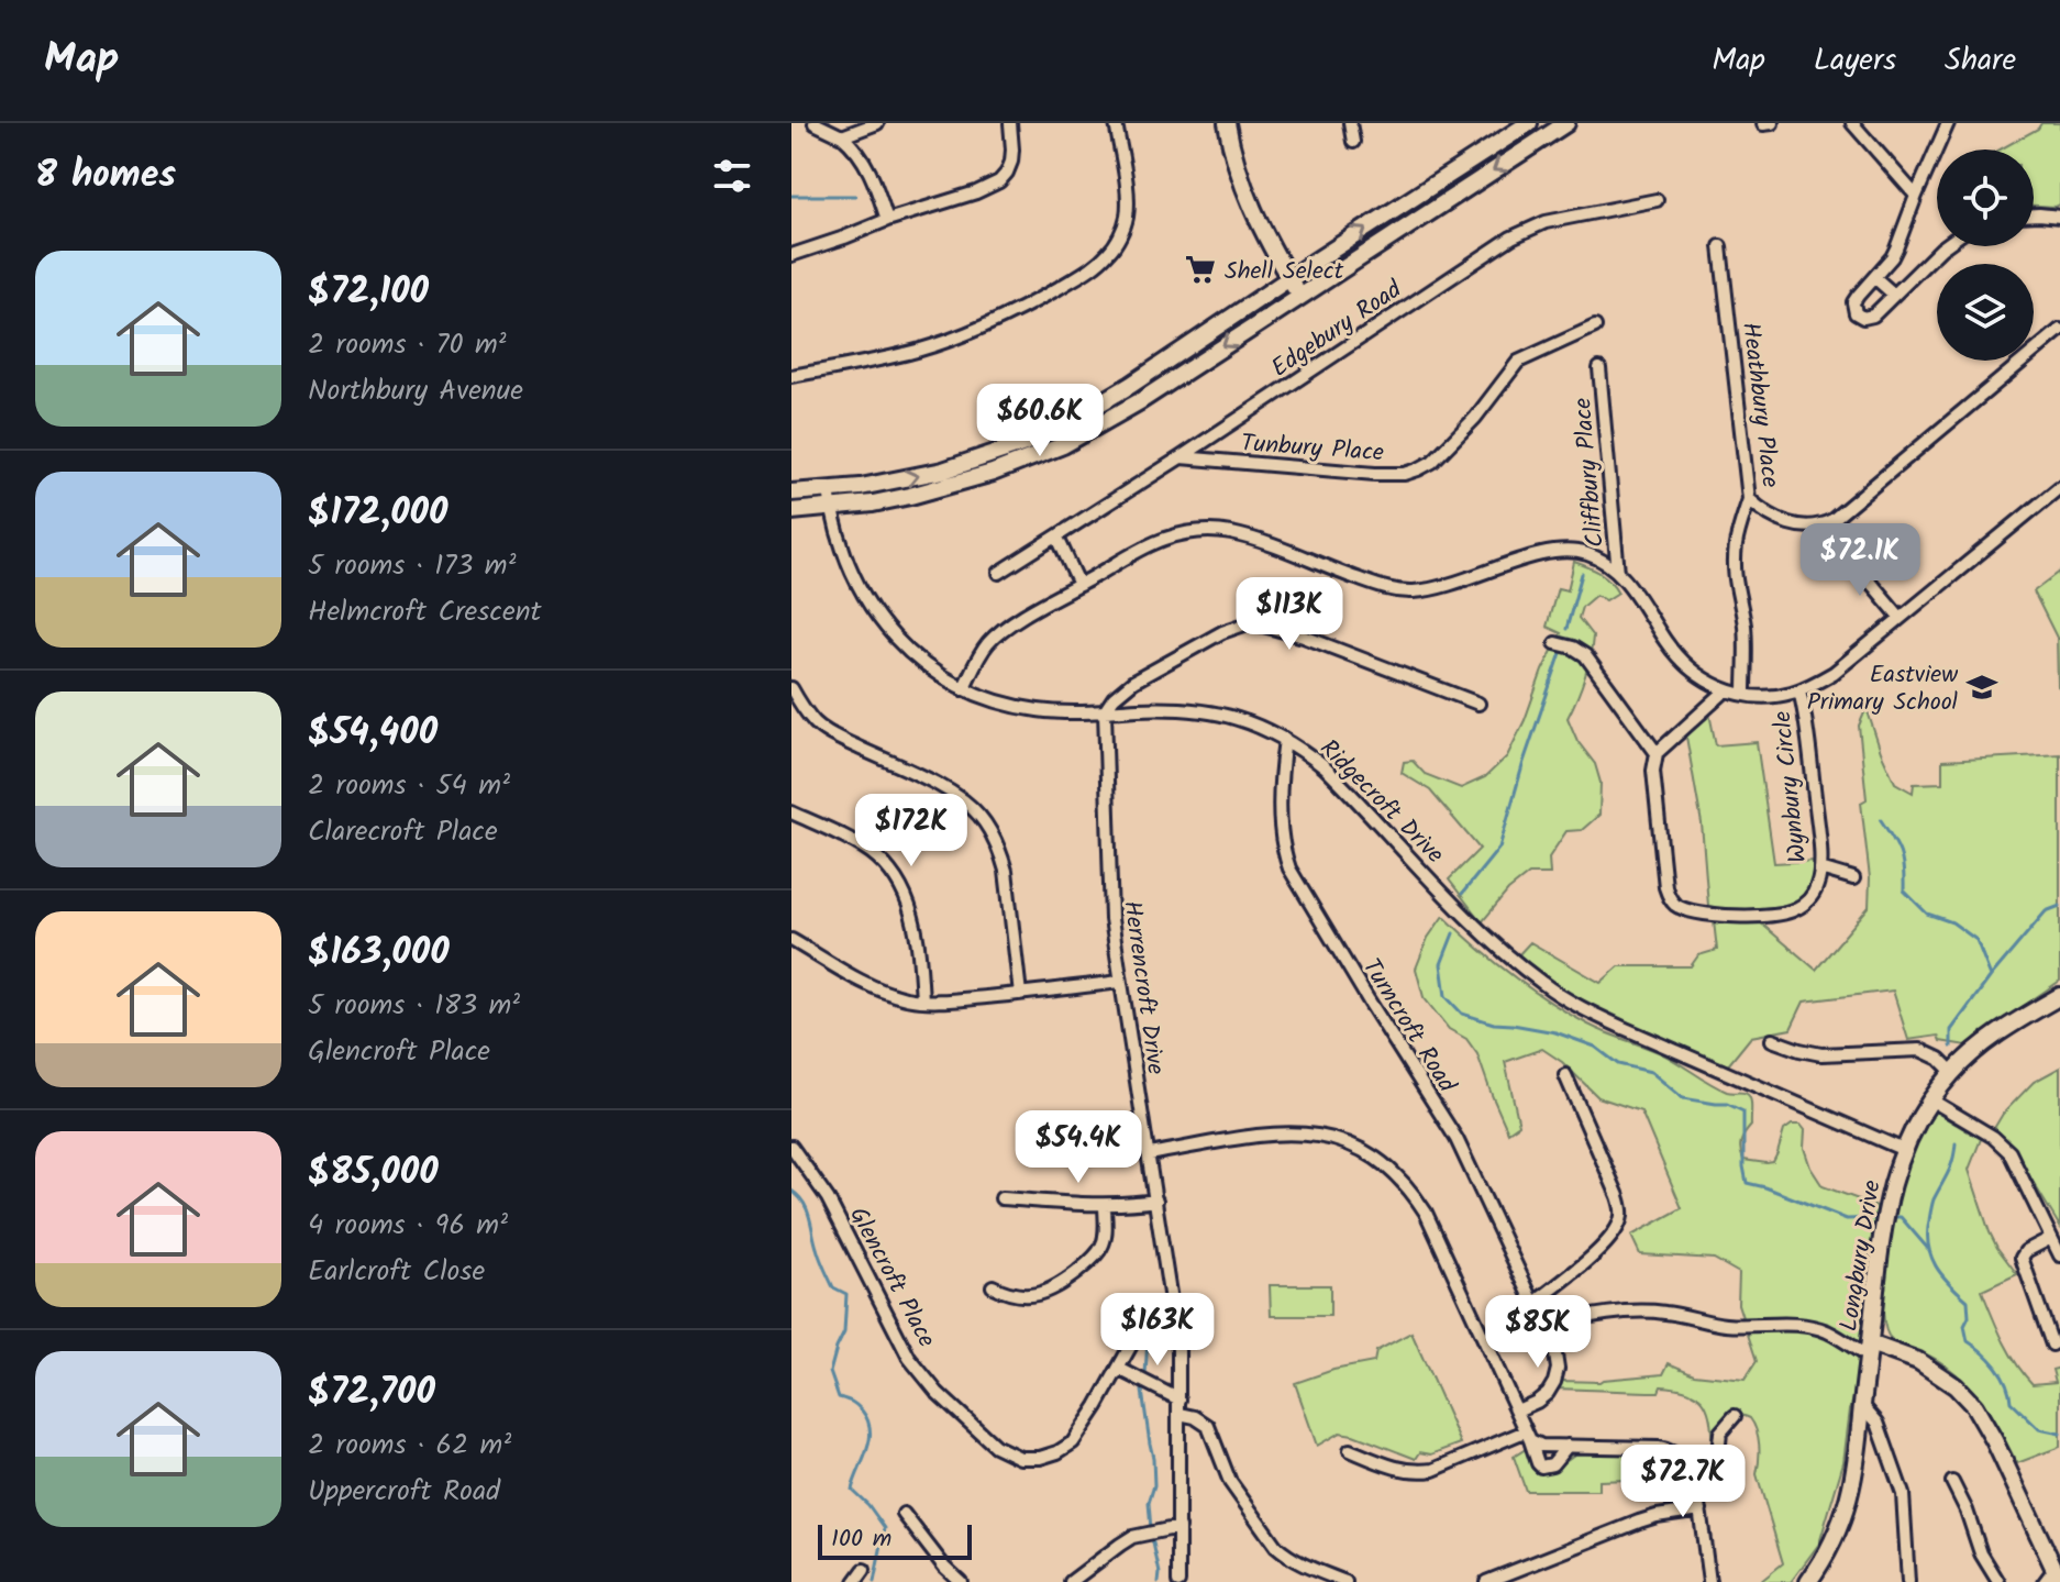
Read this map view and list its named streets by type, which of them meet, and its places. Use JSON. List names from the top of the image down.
{
  "streets": {
    "main road": ["Longbury Drive"],
    "street": [
      "Edgebury Road",
      "Heathbury Place",
      "Tunbury Place",
      "Cliffbury Place",
      "Wynbury Circle",
      "Ridgecroft Drive",
      "Herrencroft Drive",
      "Turncroft Road",
      "Glencroft Place"
    ]
  },
  "crossings": [
    ["Edgebury Road", "Tunbury Place"],
    ["Ridgecroft Drive", "Herrencroft Drive"],
    ["Ridgecroft Drive", "Turncroft Road"],
    ["Ridgecroft Drive", "Longbury Drive"]
  ],
  "places": {
    "supermarket": ["Shell Select"],
    "school or university": ["Eastview Primary School"]
  },
  "scale_bar": "100 m",
  "page": {
    "header": "Map",
    "nav": ["Map", "Layers", "Share"],
    "heading": "8 homes",
    "list": [
      {
        "name": "$72,100",
        "note": "2 rooms · 70 m² · Northbury Avenue"
      },
      {
        "name": "$172,000",
        "note": "5 rooms · 173 m² · Helmcroft Crescent"
      },
      {
        "name": "$54,400",
        "note": "2 rooms · 54 m² · Clarecroft Place"
      },
      {
        "name": "$163,000",
        "note": "5 rooms · 183 m² · Glencroft Place"
      },
      {
        "name": "$85,000",
        "note": "4 rooms · 96 m² · Earlcroft Close"
      },
      {
        "name": "$72,700",
        "note": "2 rooms · 62 m² · Uppercroft Road"
      }
    ],
    "price": [
      "$60.6K",
      "$72.1K",
      "$113K",
      "$172K",
      "$54.4K",
      "$163K",
      "$85K",
      "$72.7K"
    ],
    "scale": "100 m"
  }
}
